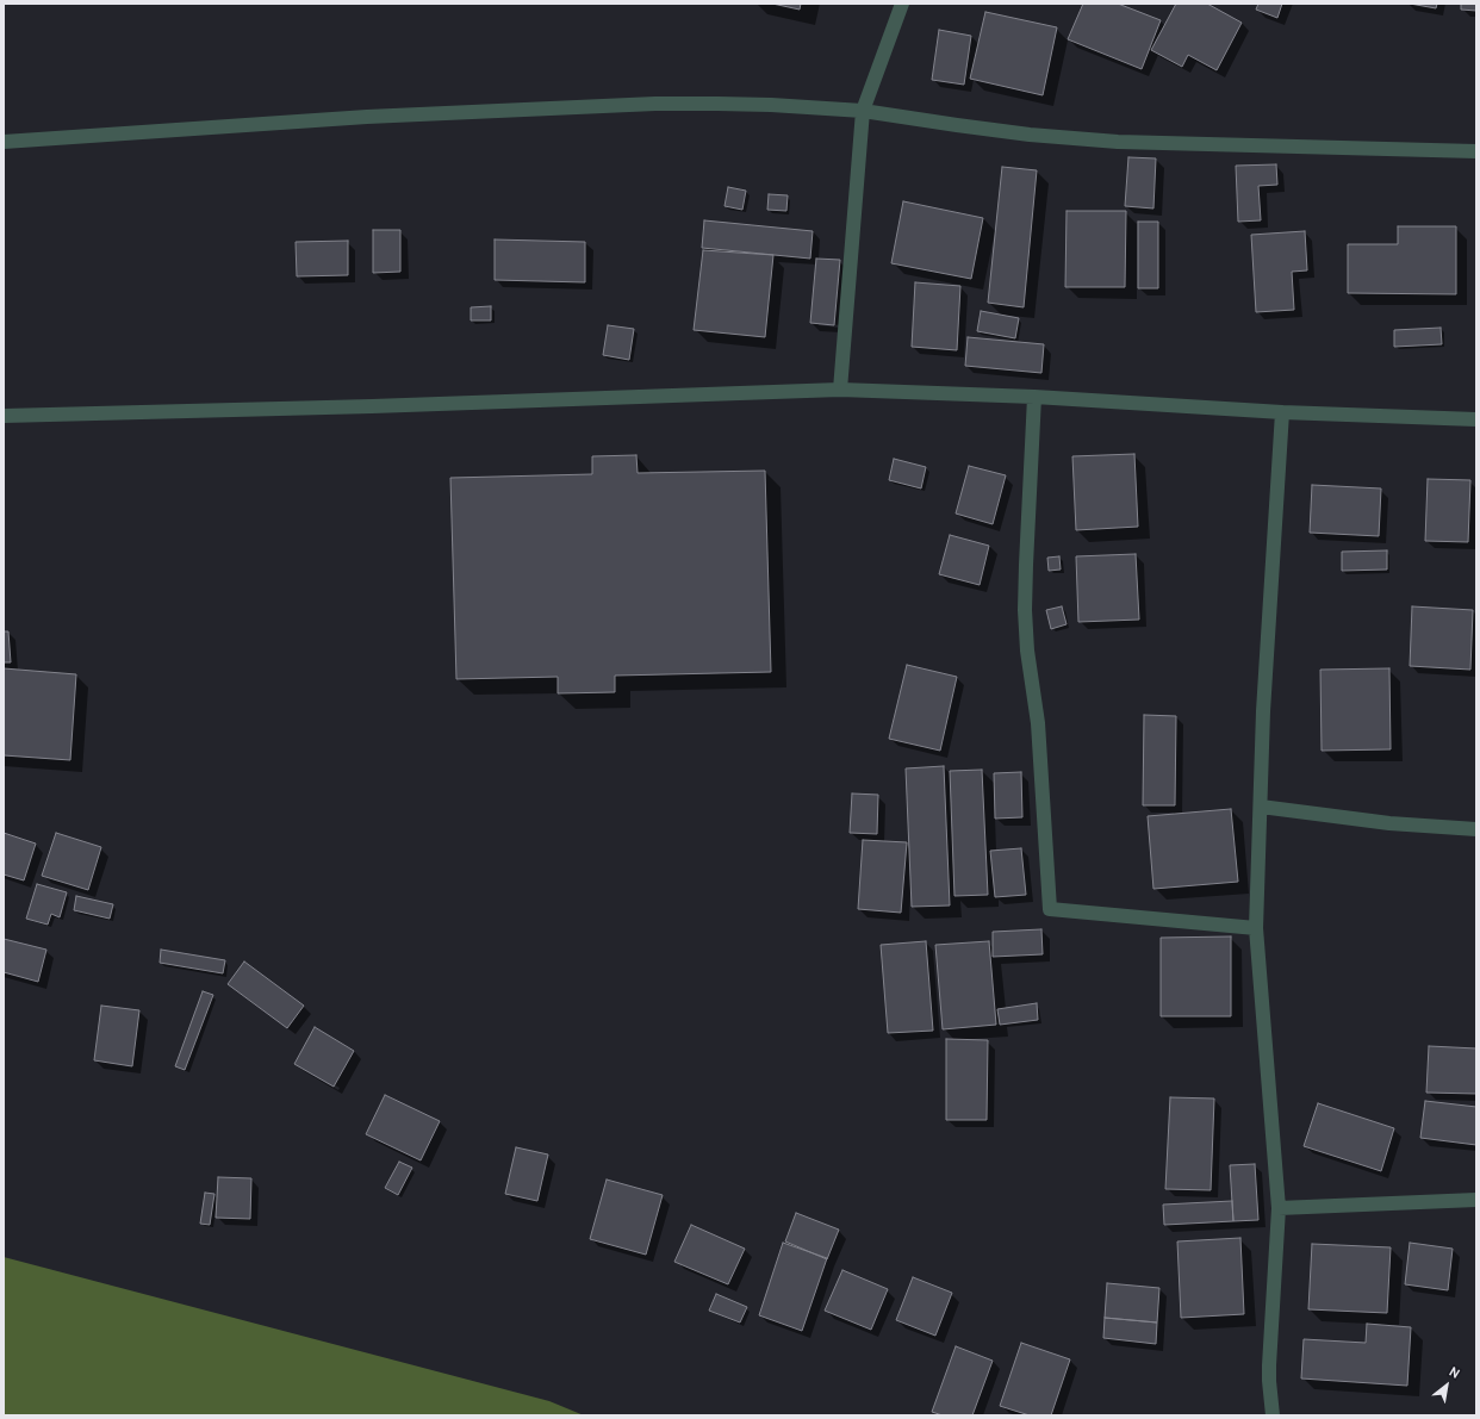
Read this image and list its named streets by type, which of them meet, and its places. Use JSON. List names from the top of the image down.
{
  "north": "top right"
}
